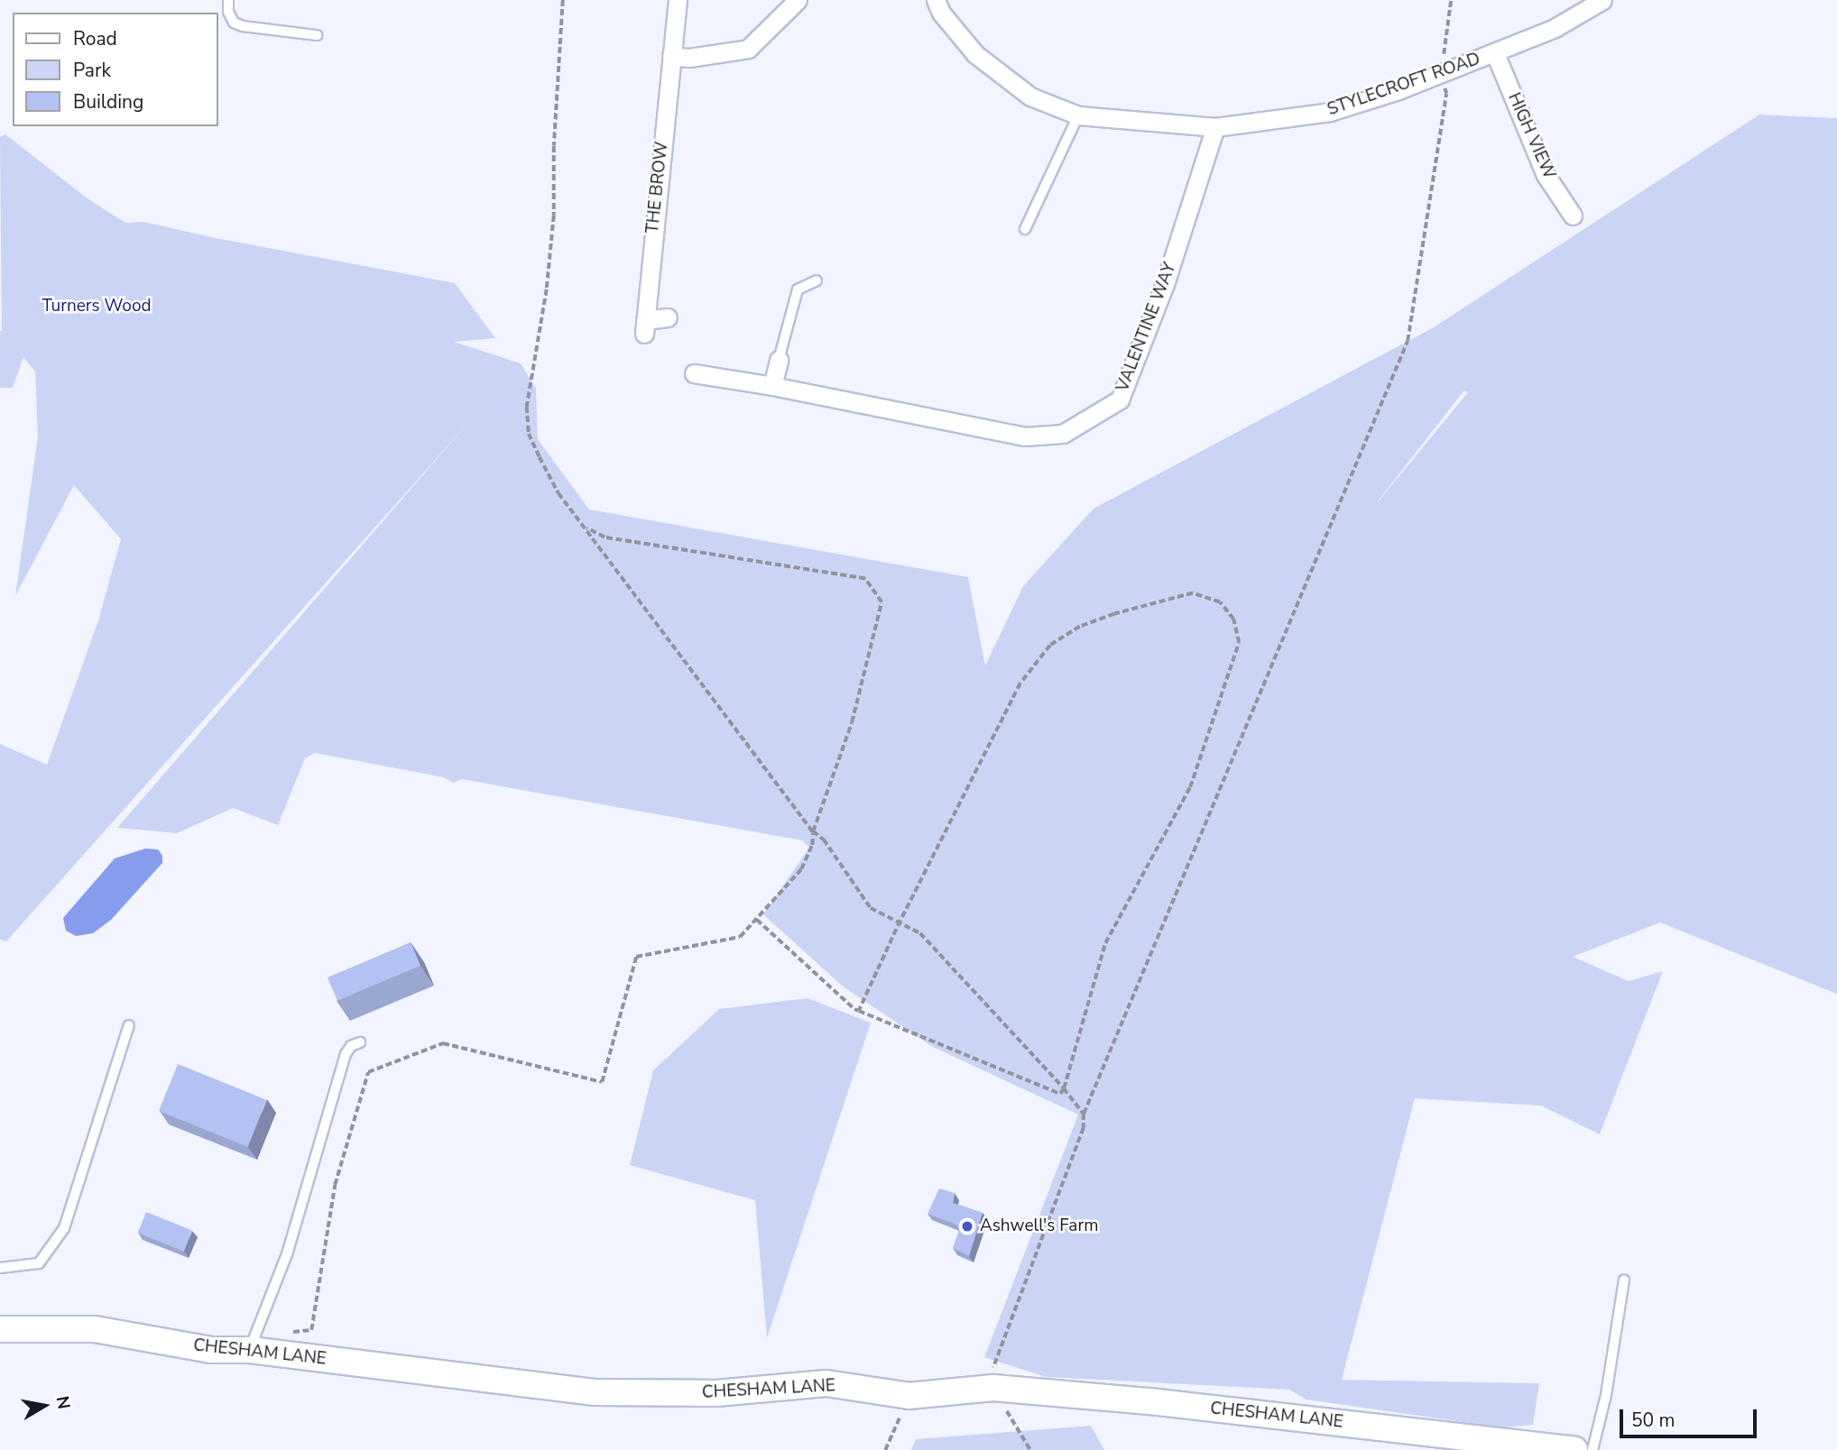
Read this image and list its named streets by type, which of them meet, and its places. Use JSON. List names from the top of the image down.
{
  "streets": {
    "street": [
      "STYLECROFT ROAD",
      "HIGH VIEW",
      "THE BROW",
      "VALENTINE WAY",
      "CHESHAM LANE"
    ]
  },
  "crossings": [
    ["STYLECROFT ROAD", "HIGH VIEW"],
    ["STYLECROFT ROAD", "VALENTINE WAY"]
  ],
  "parks": ["Turners Wood"],
  "places": ["Ashwell's Farm"],
  "legend": ["Road", "Park", "Building"],
  "scale_bar": "50 m",
  "north": "right"
}
